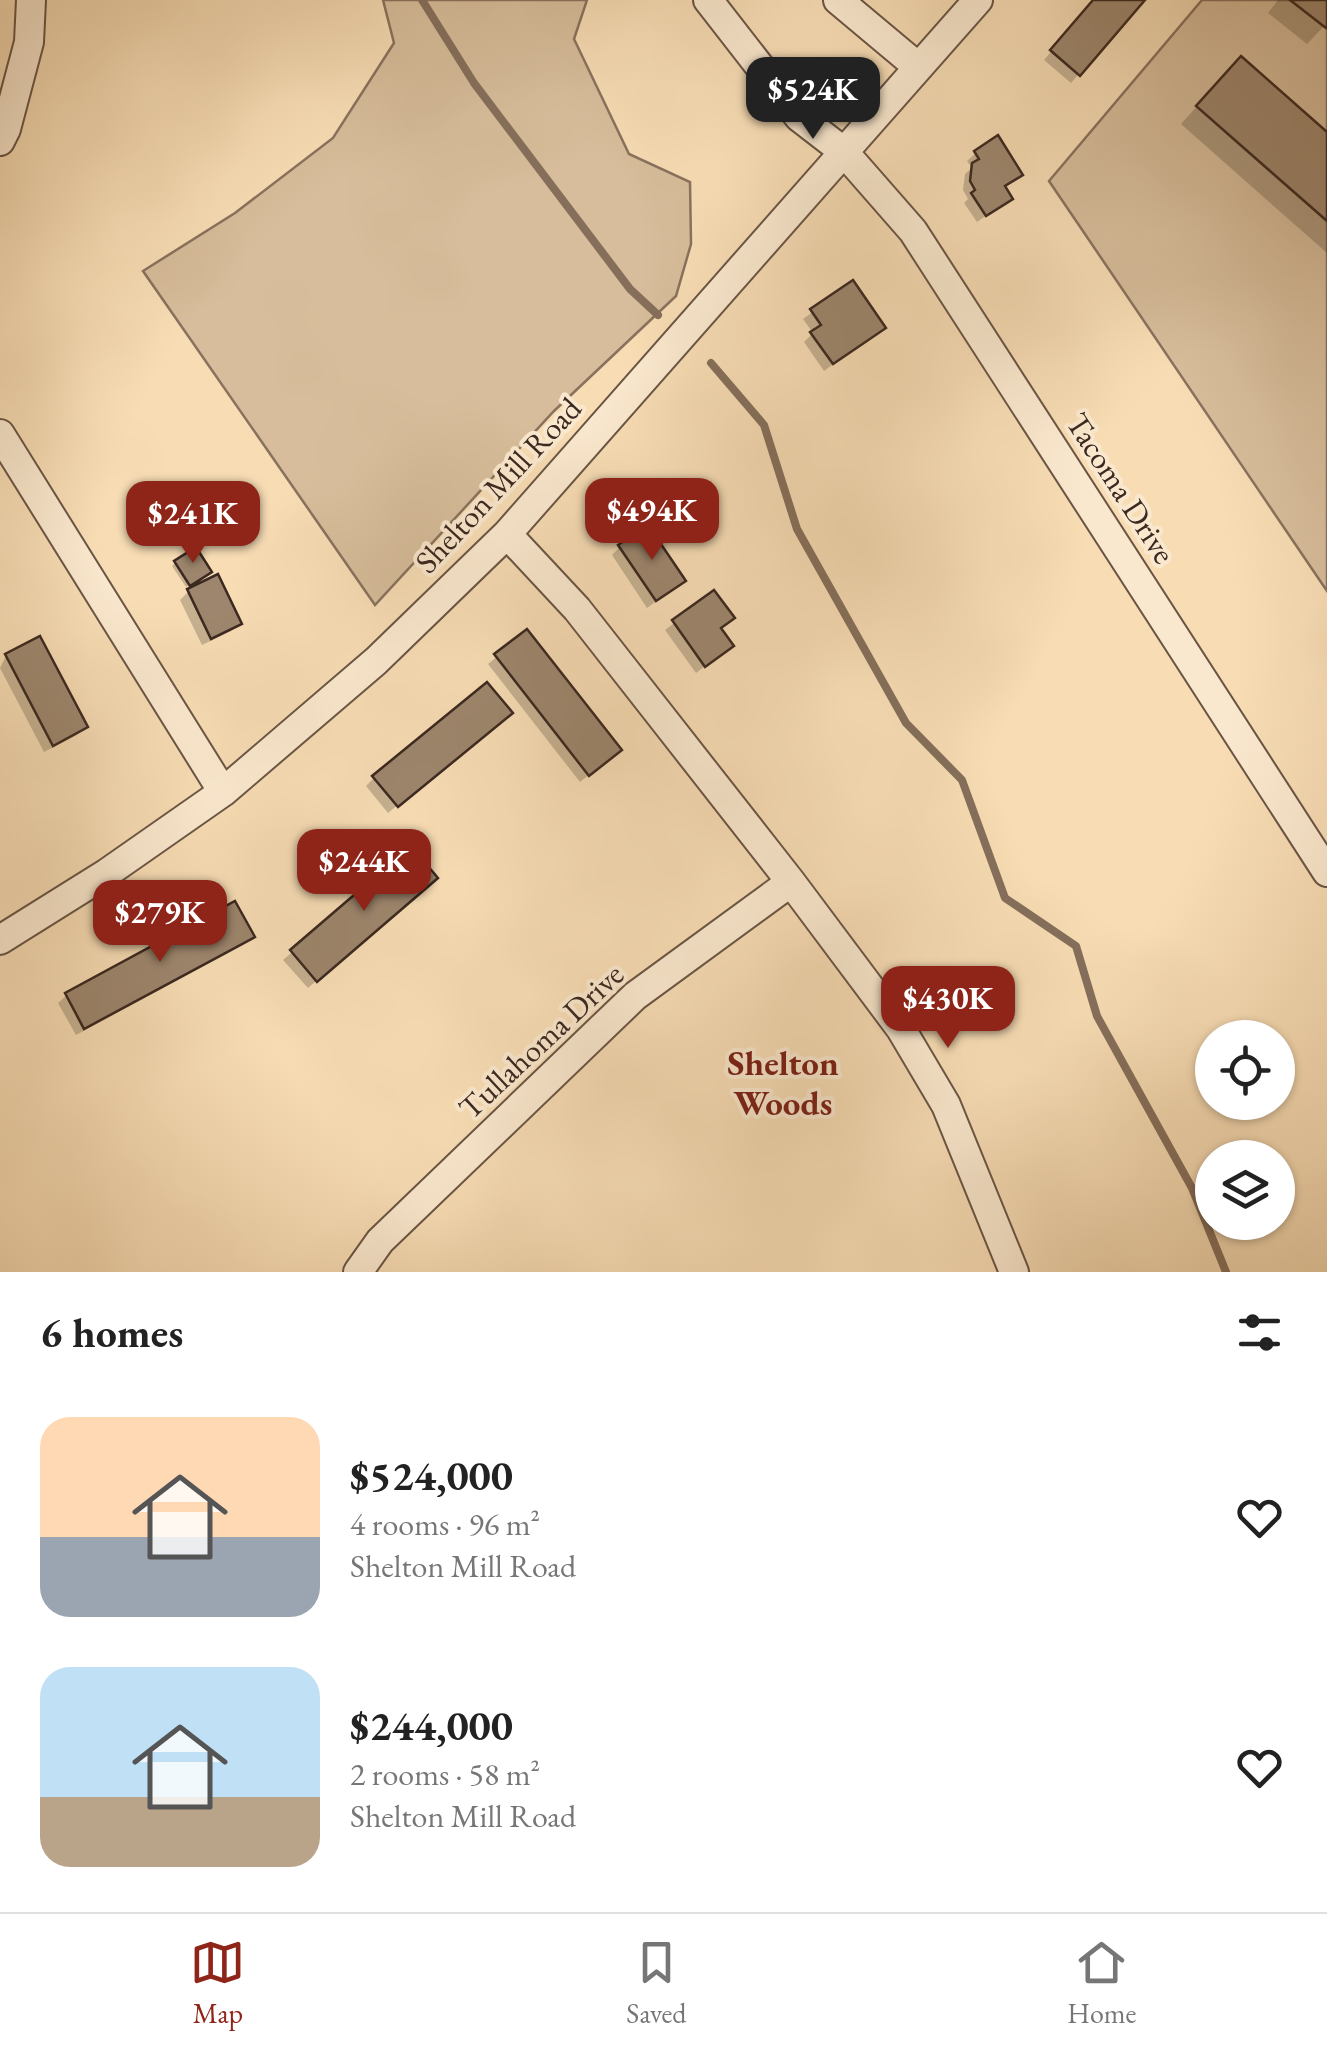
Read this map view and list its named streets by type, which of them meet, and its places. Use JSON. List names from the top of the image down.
{
  "streets": {
    "street": ["Shelton Mill Road", "Tacoma Drive", "Tullahoma Drive"]
  },
  "crossings": [
    ["Shelton Mill Road", "Tacoma Drive"]
  ],
  "districts": ["Shelton Woods"],
  "page": {
    "price": [
      "$524K",
      "$494K",
      "$241K",
      "$244K",
      "$279K",
      "$430K"
    ],
    "heading": "6 homes",
    "list": [
      {
        "name": "$524,000",
        "note": "4 rooms · 96 m² · Shelton Mill Road"
      },
      {
        "name": "$244,000",
        "note": "2 rooms · 58 m² · Shelton Mill Road"
      }
    ],
    "tabs": ["Map", "Saved", "Home"]
  }
}
